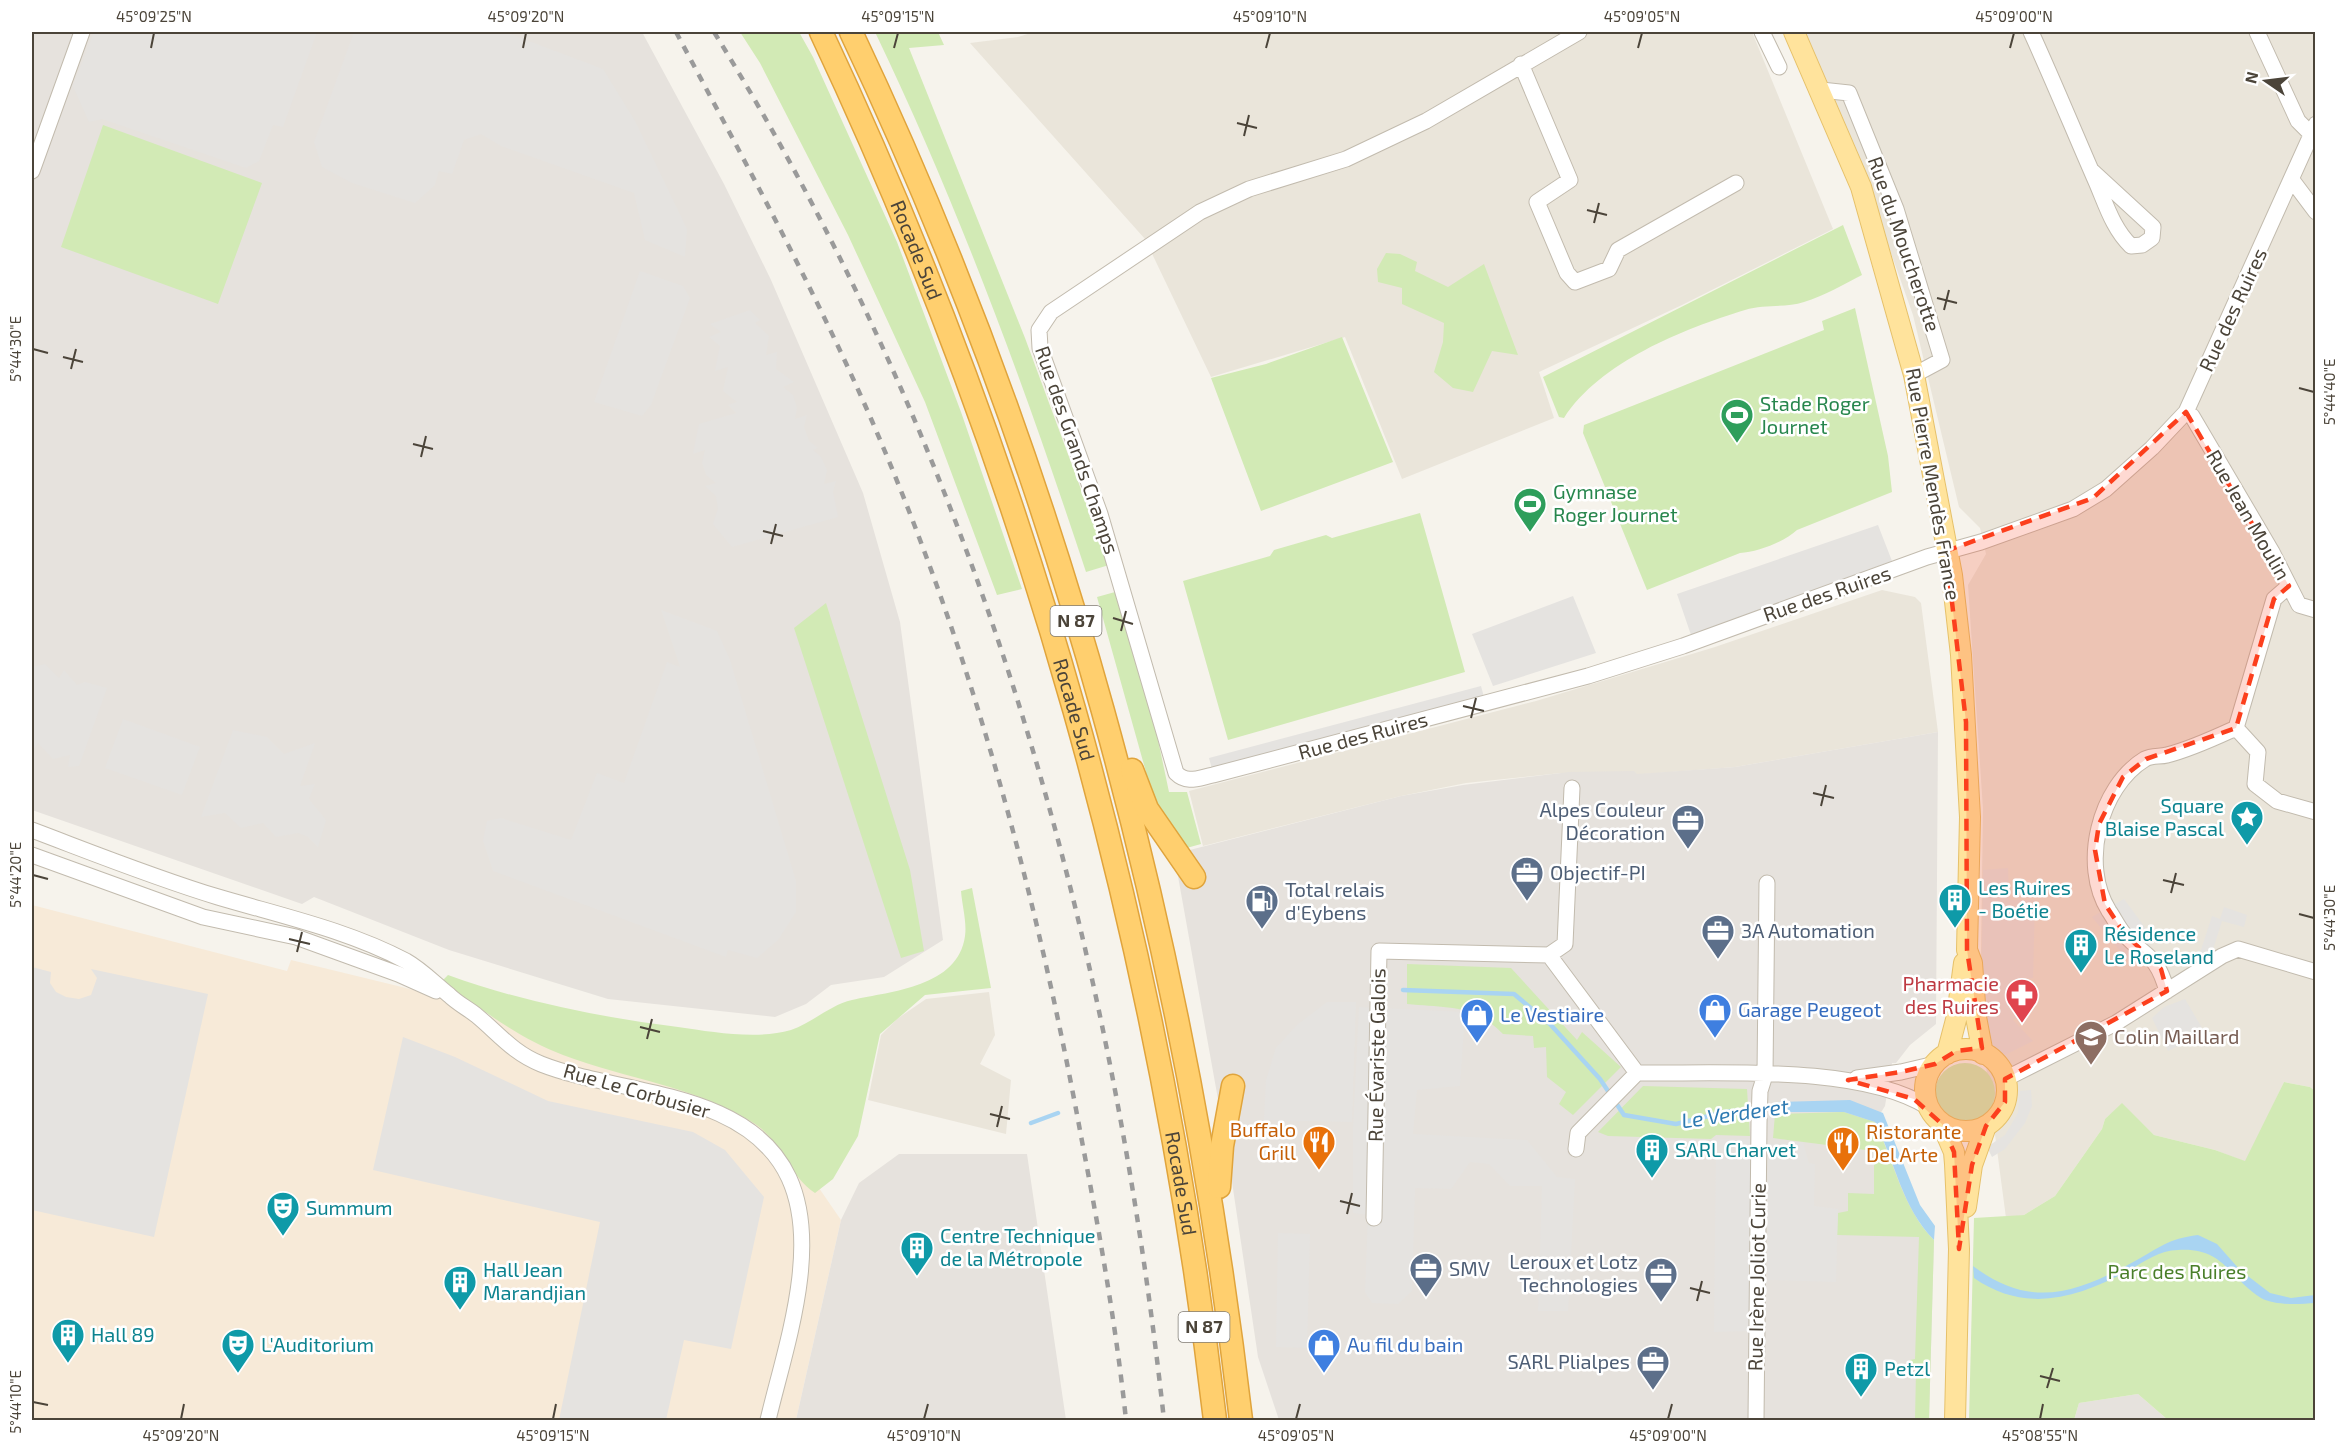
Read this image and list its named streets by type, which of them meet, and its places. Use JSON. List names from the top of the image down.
{
  "streets": {
    "highway": ["Rocade Sud", "N 87"],
    "main road": ["Rue Pierre Mendès France"],
    "street": [
      "Rue du Moucherotte",
      "Rue des Ruires",
      "Rue des Grands Champs",
      "Rue Jean Moulin",
      "Rue Évariste Galois",
      "Rue Le Corbusier",
      "Rue Irène Joliot Curie"
    ]
  },
  "crossings": [
    ["Rue du Moucherotte", "Rue Pierre Mendès France"],
    ["Rocade Sud", "N 87"],
    ["Rue des Ruires", "Rue des Grands Champs"],
    ["Rue des Ruires", "Rue Pierre Mendès France"],
    ["Rue des Ruires", "Rue Jean Moulin"]
  ],
  "water": ["Le Verderet"],
  "parks": ["Parc des Ruires"],
  "places": {
    "sports": ["Stade Roger Journet", "Gymnase Roger Journet"],
    "place": ["Square Blaise Pascal"],
    "office": [
      "Alpes Couleur Décoration",
      "Objectif-PI",
      "3A Automation",
      "SMV",
      "Leroux et Lotz Technologies",
      "SARL Plialpes"
    ],
    "building": [
      "Les Ruires - Boétie",
      "Résidence Le Roseland",
      "SARL Charvet",
      "Centre Technique de la Métropole",
      "Hall Jean Marandjian",
      "Hall 89",
      "Petzl"
    ],
    "fuel station": ["Total relais d'Eybens"],
    "pharmacy": ["Pharmacie des Ruires"],
    "shop": ["Garage Peugeot", "Le Vestiaire", "Au fil du bain"],
    "school or university": ["Colin Maillard"],
    "restaurant": ["Buffalo Grill", "Ristorante Del Arte"],
    "theatre": ["Summum", "L'Auditorium"]
  },
  "north": "left",
  "coordinates": [
    "45°09'25\"N",
    "45°09'20\"N",
    "45°09'15\"N",
    "45°09'10\"N",
    "45°09'05\"N",
    "45°09'00\"N",
    "5°44'30\"E",
    "5°44'40\"E",
    "5°44'20\"E",
    "5°44'10\"E",
    "45°08'55\"N"
  ]
}
